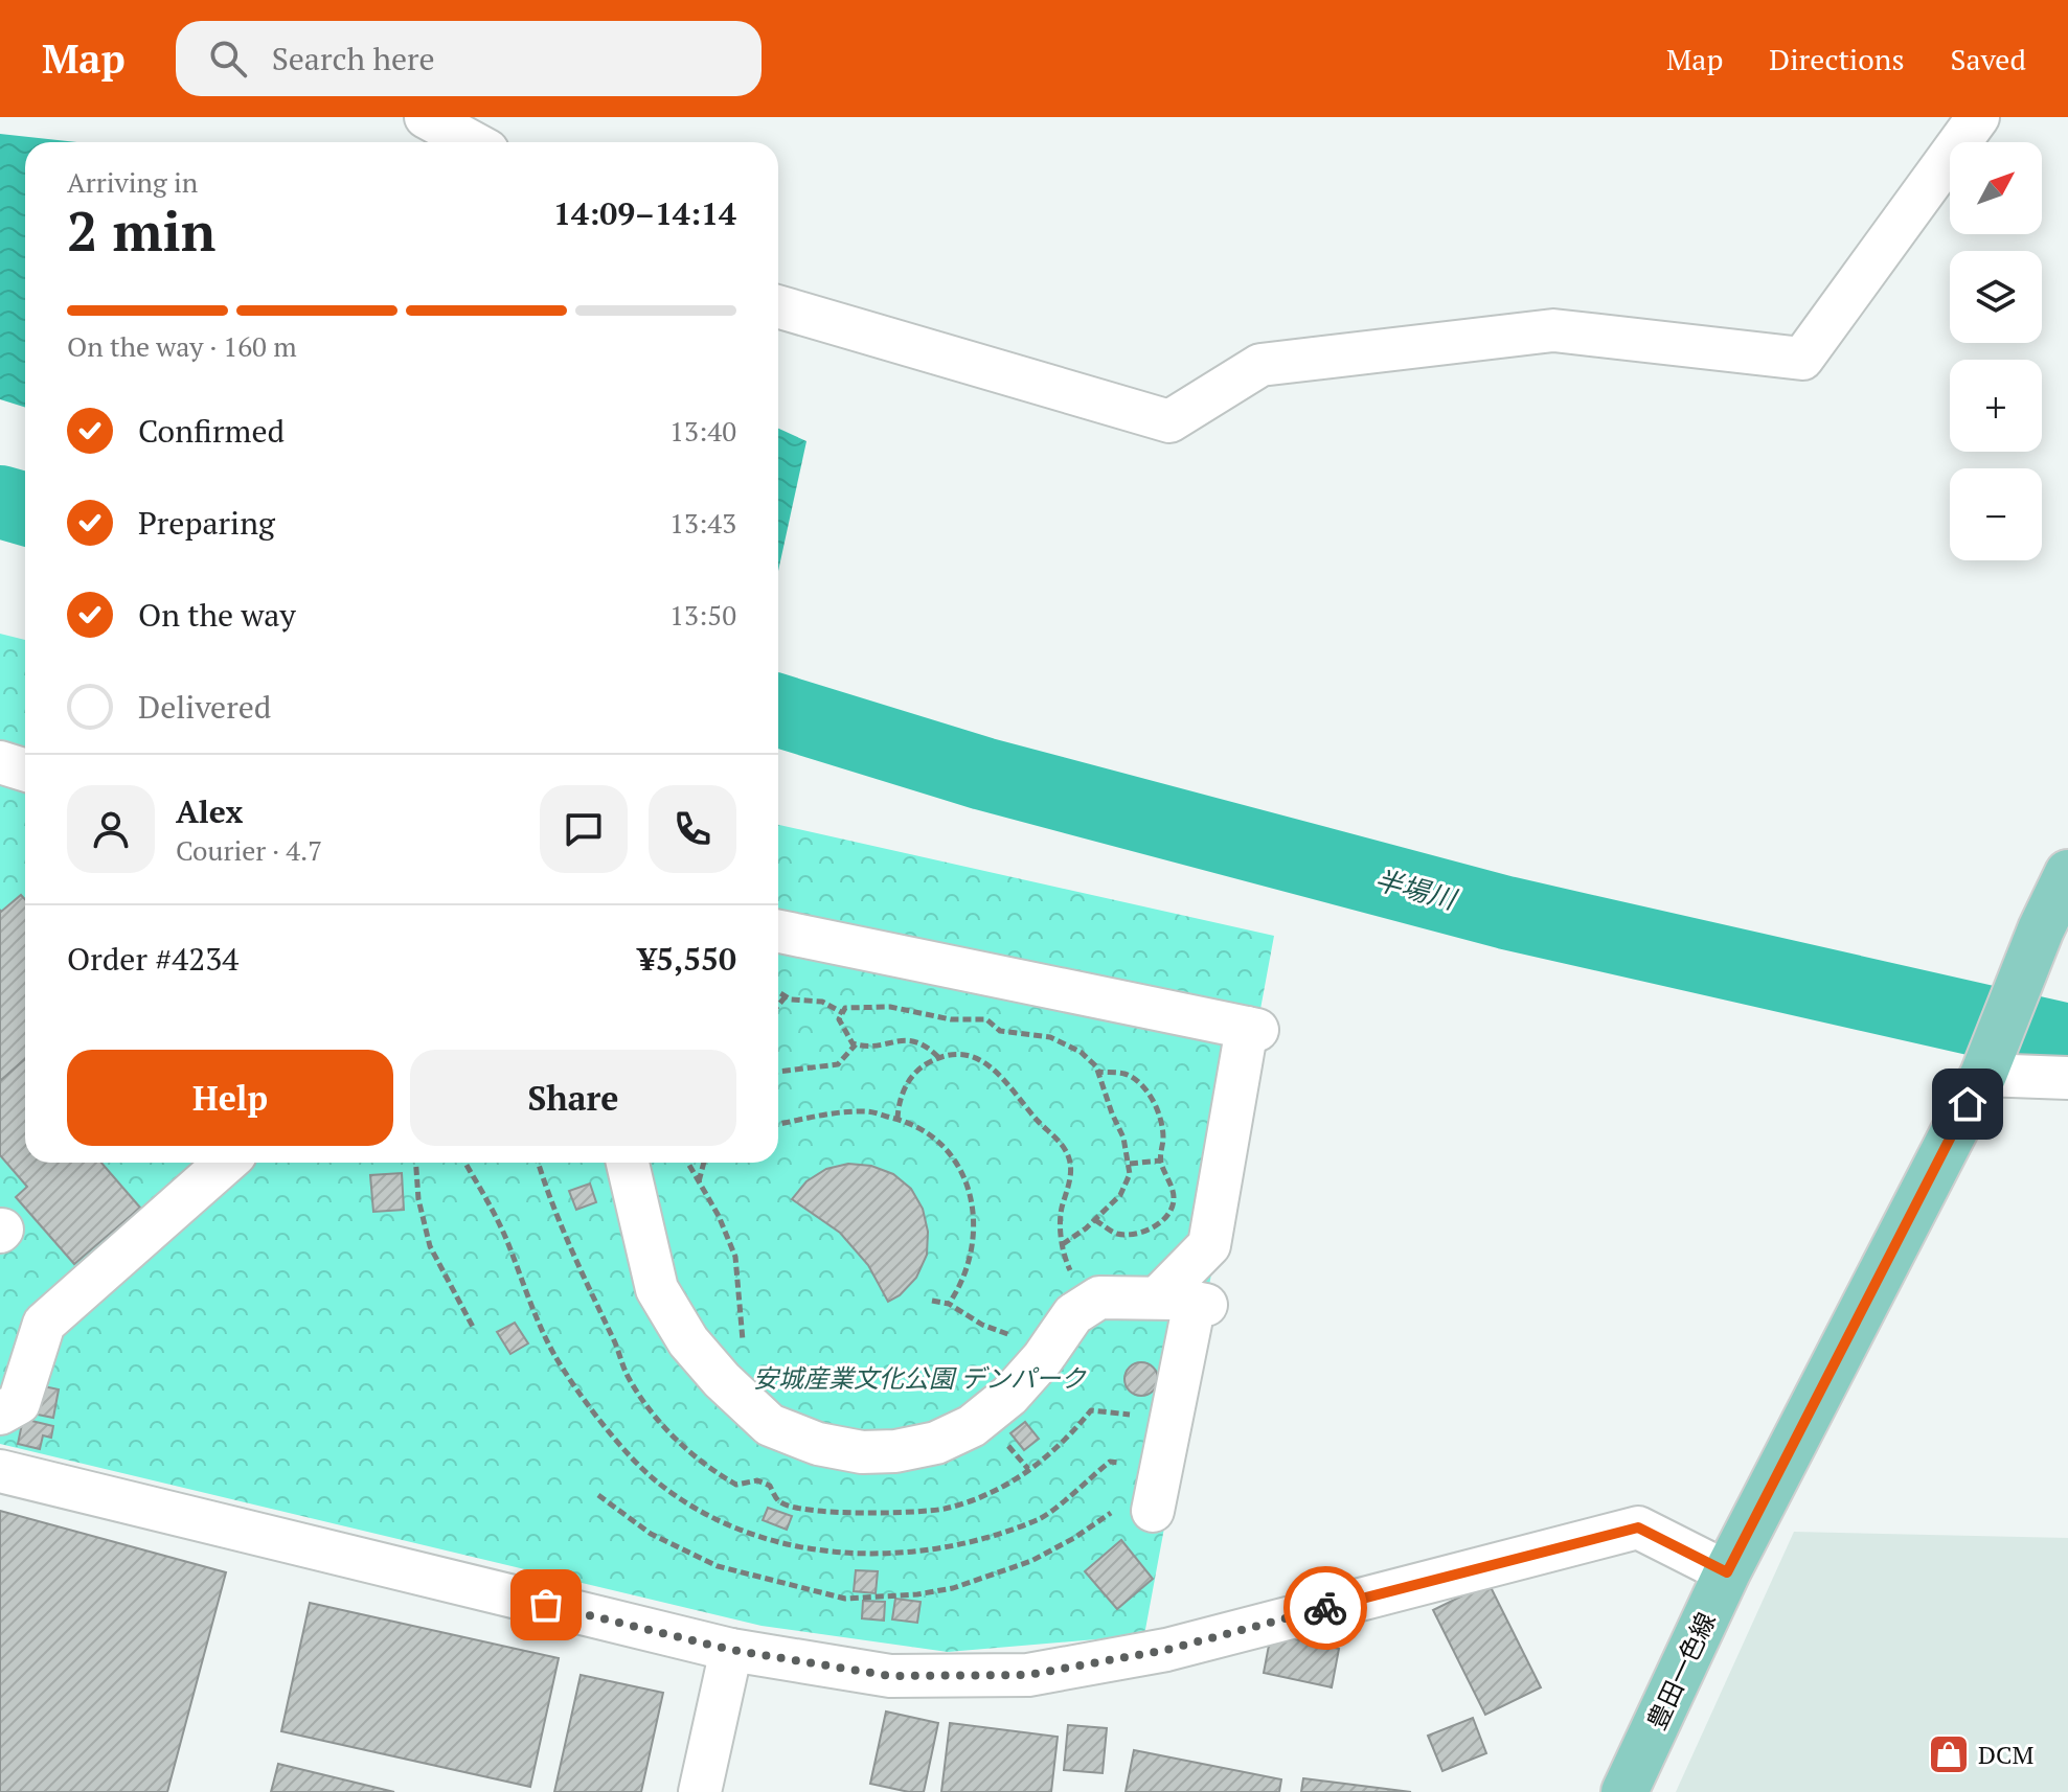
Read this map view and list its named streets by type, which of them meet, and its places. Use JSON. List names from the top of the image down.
{
  "streets": {
    "main road": ["豊田一色線"]
  },
  "water": ["半場川"],
  "parks": ["安城産業文化公園 デンパーク"],
  "places": {
    "shop": ["DCM"]
  },
  "north": "top right",
  "page": {
    "header": "Map",
    "search": "Search here",
    "nav": ["Map", "Directions", "Saved"],
    "map_buttons": ["+", "−"],
    "heading": ["2 min", "Arriving in", "14:09–14:14"],
    "panel": [
      "Alex",
      "Courier · 4.7",
      "Order #4234",
      "¥5,550"
    ],
    "bar": "On the way · 160 m",
    "list": [
      ["Confirmed", "13:40"],
      ["Preparing", "13:43"],
      ["On the way", "13:50"],
      "Delivered"
    ],
    "buttons": ["Help", "Share"]
  }
}
